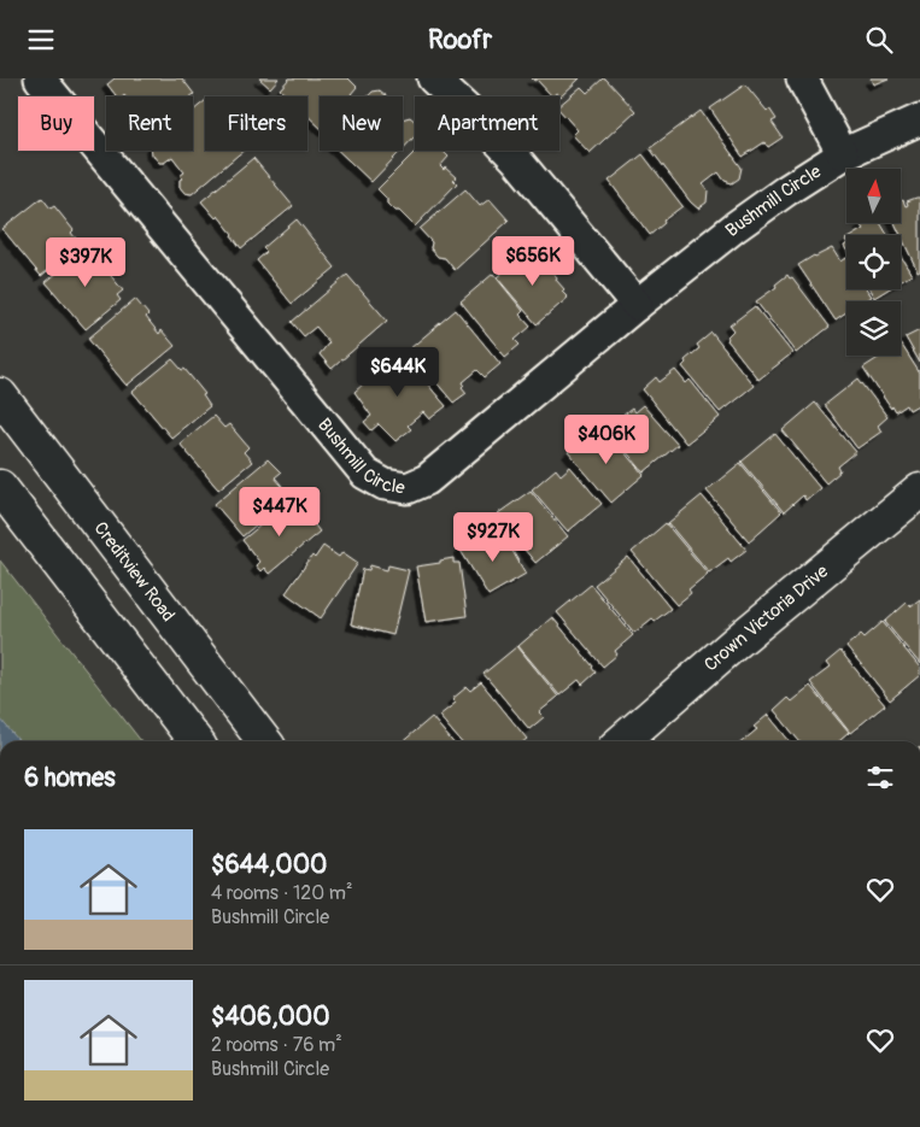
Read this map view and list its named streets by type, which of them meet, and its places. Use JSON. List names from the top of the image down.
{
  "streets": {
    "main road": ["Creditview Road", "Crown Victoria Drive"],
    "street": ["Bushmill Circle"]
  },
  "north": "top",
  "page": {
    "header": "Roofr",
    "chip": [
      "Buy",
      "Rent",
      "Filters",
      "New",
      "Apartment"
    ],
    "price": [
      "$656K",
      "$397K",
      "$644K",
      "$406K",
      "$447K",
      "$927K"
    ],
    "heading": "6 homes",
    "list": [
      {
        "name": "$644,000",
        "note": "4 rooms · 120 m² · Bushmill Circle"
      },
      {
        "name": "$406,000",
        "note": "2 rooms · 76 m² · Bushmill Circle"
      }
    ]
  }
}
